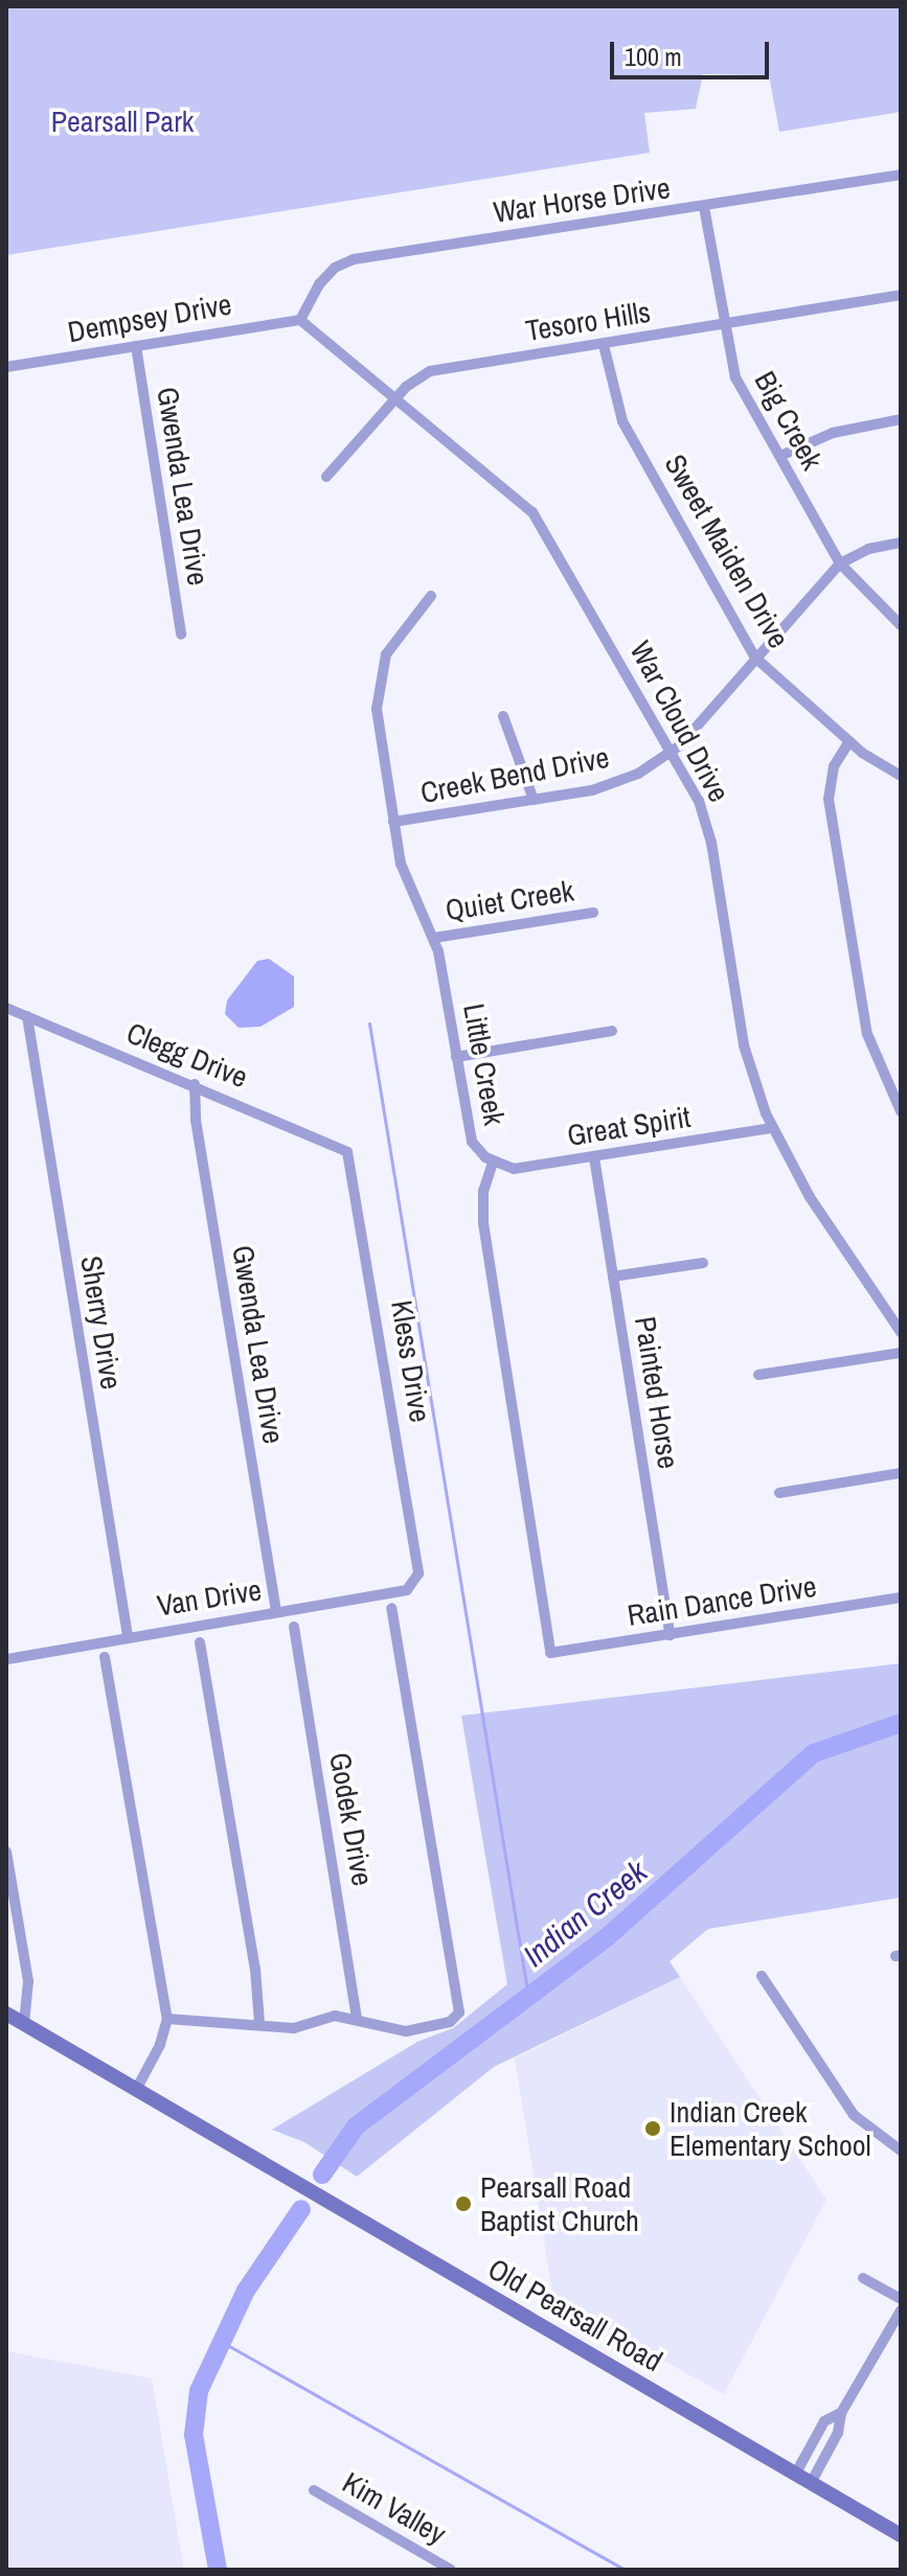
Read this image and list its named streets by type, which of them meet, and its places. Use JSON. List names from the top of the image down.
{
  "streets": {
    "main road": ["Old Pearsall Road"],
    "street": [
      "War Horse Drive",
      "Dempsey Drive",
      "Tesoro Hills",
      "Big Creek",
      "Gwenda Lea Drive",
      "Sweet Maiden Drive",
      "War Cloud Drive",
      "Creek Bend Drive",
      "Quiet Creek",
      "Clegg Drive",
      "Little Creek",
      "Great Spirit",
      "Sherry Drive",
      "Kless Drive",
      "Painted Horse",
      "Van Drive",
      "Rain Dance Drive",
      "Godek Drive",
      "Kim Valley"
    ]
  },
  "crossings": [
    ["War Horse Drive", "Dempsey Drive"],
    ["War Horse Drive", "Big Creek"],
    ["War Horse Drive", "War Cloud Drive"],
    ["Dempsey Drive", "Gwenda Lea Drive"],
    ["Dempsey Drive", "War Cloud Drive"],
    ["Tesoro Hills", "Big Creek"],
    ["Tesoro Hills", "Sweet Maiden Drive"],
    ["Tesoro Hills", "War Cloud Drive"],
    ["Big Creek", "Creek Bend Drive"],
    ["Gwenda Lea Drive", "Clegg Drive"],
    ["Gwenda Lea Drive", "Van Drive"],
    ["Sweet Maiden Drive", "Creek Bend Drive"],
    ["War Cloud Drive", "Creek Bend Drive"],
    ["War Cloud Drive", "Great Spirit"],
    ["Creek Bend Drive", "Little Creek"],
    ["Quiet Creek", "Little Creek"],
    ["Clegg Drive", "Sherry Drive"],
    ["Clegg Drive", "Kless Drive"],
    ["Little Creek", "Great Spirit"],
    ["Little Creek", "Rain Dance Drive"],
    ["Great Spirit", "Painted Horse"],
    ["Sherry Drive", "Van Drive"],
    ["Kless Drive", "Van Drive"],
    ["Painted Horse", "Rain Dance Drive"]
  ],
  "water": ["Indian Creek"],
  "parks": ["Pearsall Park"],
  "places": ["Indian Creek Elementary School", "Pearsall Road Baptist Church"],
  "scale_bar": "100 m"
}
